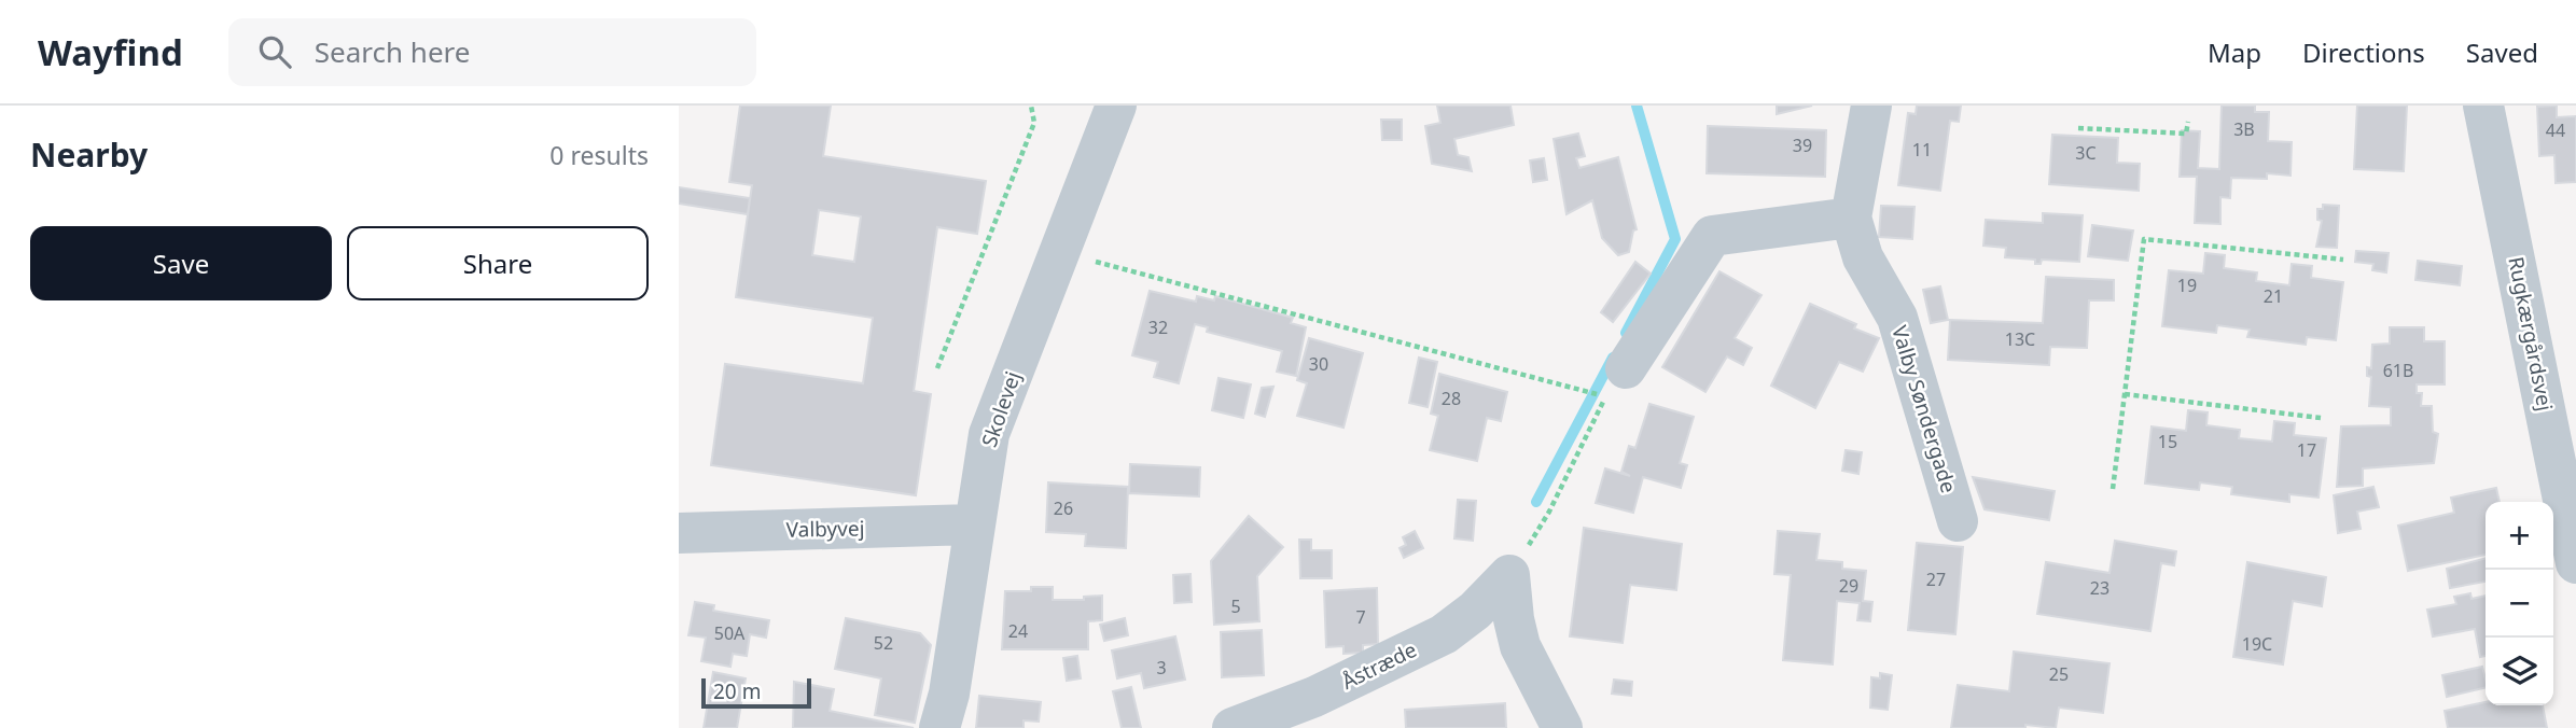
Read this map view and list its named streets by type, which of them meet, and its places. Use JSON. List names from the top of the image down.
{
  "streets": {
    "street": [
      "Rugkærgårdsvej",
      "Skolevej",
      "Valby Søndergade",
      "Valbyvej",
      "Åstræde"
    ]
  },
  "crossings": [
    ["Skolevej", "Valbyvej"]
  ],
  "house_numbers": [
    "3B",
    "44",
    "39",
    "11",
    "3C",
    "19",
    "21",
    "32",
    "13C",
    "30",
    "61B",
    "28",
    "15",
    "17",
    "26",
    "27",
    "29",
    "23",
    "5",
    "7",
    "24",
    "50A",
    "52",
    "19C",
    "3",
    "25"
  ],
  "scale_bar": "20 m",
  "page": {
    "header": "Wayfind",
    "search": "Search here",
    "nav": ["Map", "Directions", "Saved"],
    "heading": ["Nearby", "0 results"],
    "buttons": ["Save", "Share"],
    "map_buttons": ["+", "−"],
    "scale": "20 m"
  }
}
